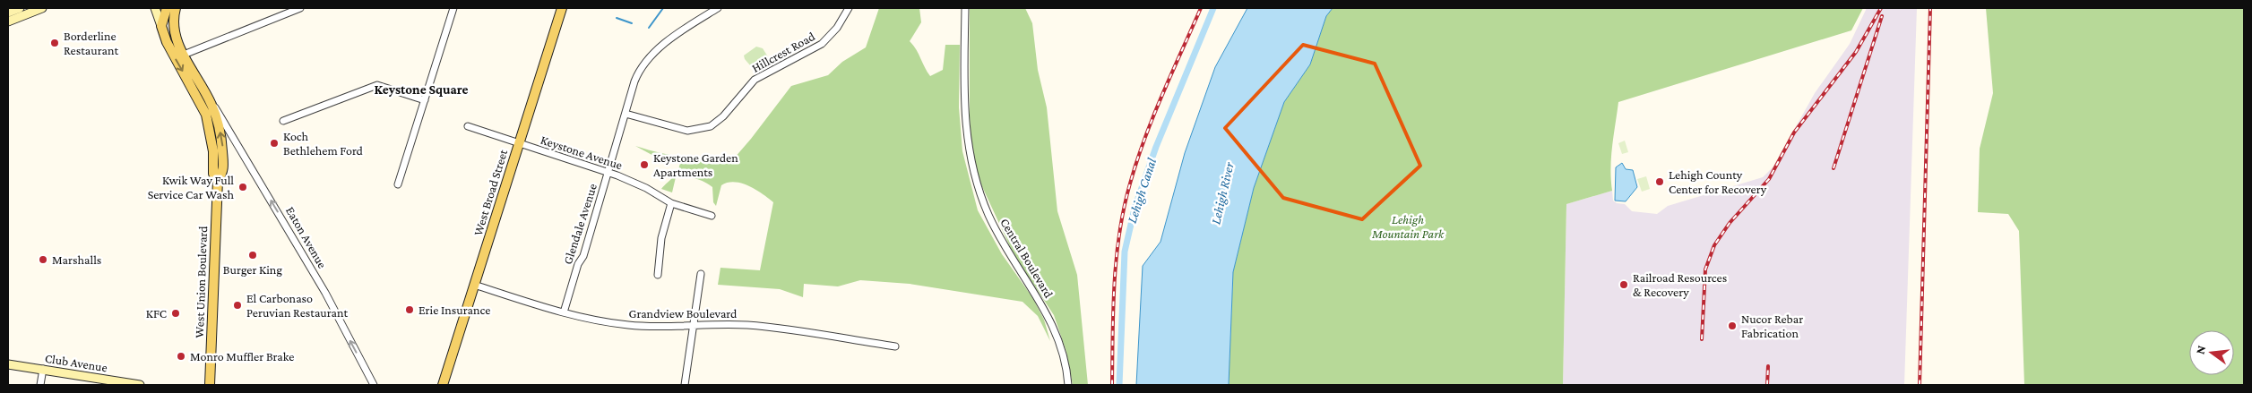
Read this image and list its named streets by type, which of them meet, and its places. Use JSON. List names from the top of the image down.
{
  "streets": {
    "main road": ["West Broad Street", "West Union Boulevard"],
    "street": [
      "Hillcrest Road",
      "Keystone Avenue",
      "Glendale Avenue",
      "Eaton Avenue",
      "Central Boulevard",
      "Grandview Boulevard",
      "Club Avenue"
    ]
  },
  "crossings": [
    ["Hillcrest Road", "Glendale Avenue"],
    ["Keystone Avenue", "West Broad Street"],
    ["Keystone Avenue", "Glendale Avenue"],
    ["West Broad Street", "Grandview Boulevard"],
    ["Glendale Avenue", "Grandview Boulevard"],
    ["Eaton Avenue", "West Union Boulevard"]
  ],
  "one_way": ["Eaton Avenue"],
  "districts": ["Keystone Square"],
  "water": ["Lehigh Canal", "Lehigh River"],
  "parks": ["Lehigh Mountain Park"],
  "places": [
    "Borderline Restaurant",
    "Koch Bethlehem Ford",
    "Keystone Garden Apartments",
    "Lehigh County Center for Recovery",
    "Kwik Way Full Service Car Wash",
    "Burger King",
    "Marshalls",
    "Railroad Resources & Recovery",
    "El Carbonaso Peruvian Restaurant",
    "Erie Insurance",
    "KFC",
    "Nucor Rebar Fabrication",
    "Monro Muffler Brake"
  ],
  "north": "left"
}
